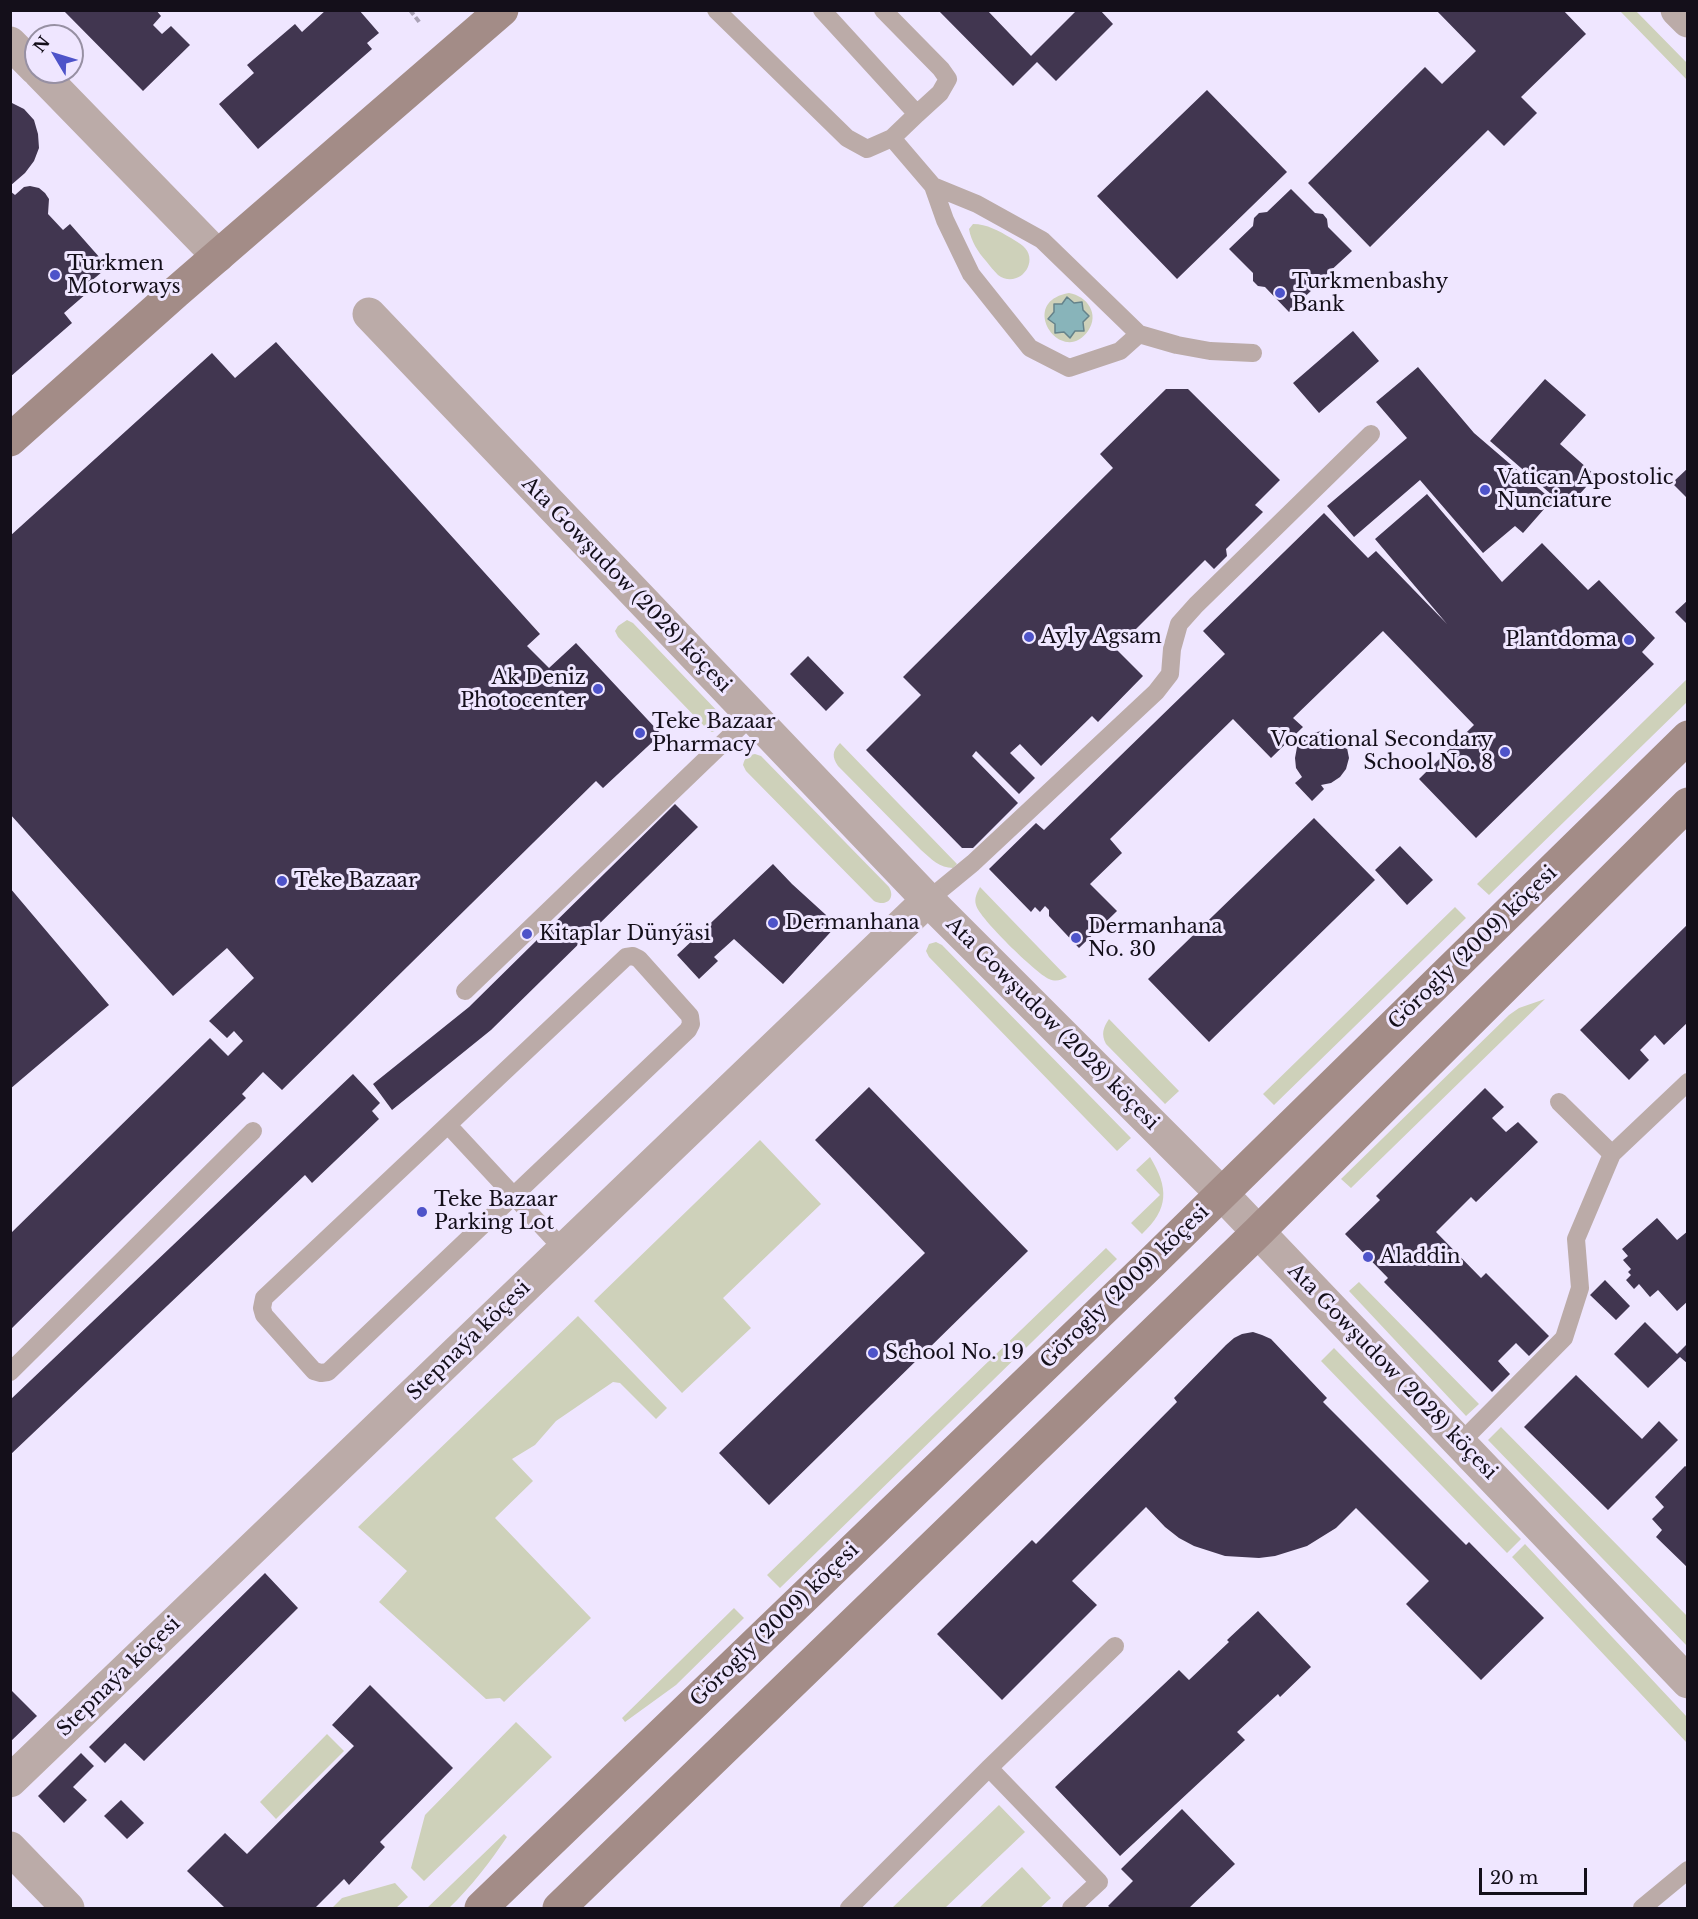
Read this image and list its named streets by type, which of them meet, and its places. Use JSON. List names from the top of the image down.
{
  "streets": {
    "main road": ["Görogly (2009) köçesi"],
    "street": ["Ata Gowşudow (2028) köçesi", "Stepnaýa köçesi"]
  },
  "crossings": [
    ["Ata Gowşudow (2028) köçesi", "Görogly (2009) köçesi"],
    ["Ata Gowşudow (2028) köçesi", "Stepnaýa köçesi"]
  ],
  "places": [
    "Turkmen Motorways",
    "Turkmenbashy Bank",
    "Vatican Apostolic Nunciature",
    "Ayly Agsam",
    "Plantdoma",
    "Ak Deniz Photocenter",
    "Teke Bazaar Pharmacy",
    "Vocational Secondary School No. 8",
    "Teke Bazaar",
    "Dermanhana",
    "Kitaplar Dünýäsi",
    "Dermanhana No. 30",
    "Teke Bazaar Parking Lot",
    "Aladdin",
    "School No. 19"
  ],
  "scale_bar": "20 m",
  "north": "top left"
}
